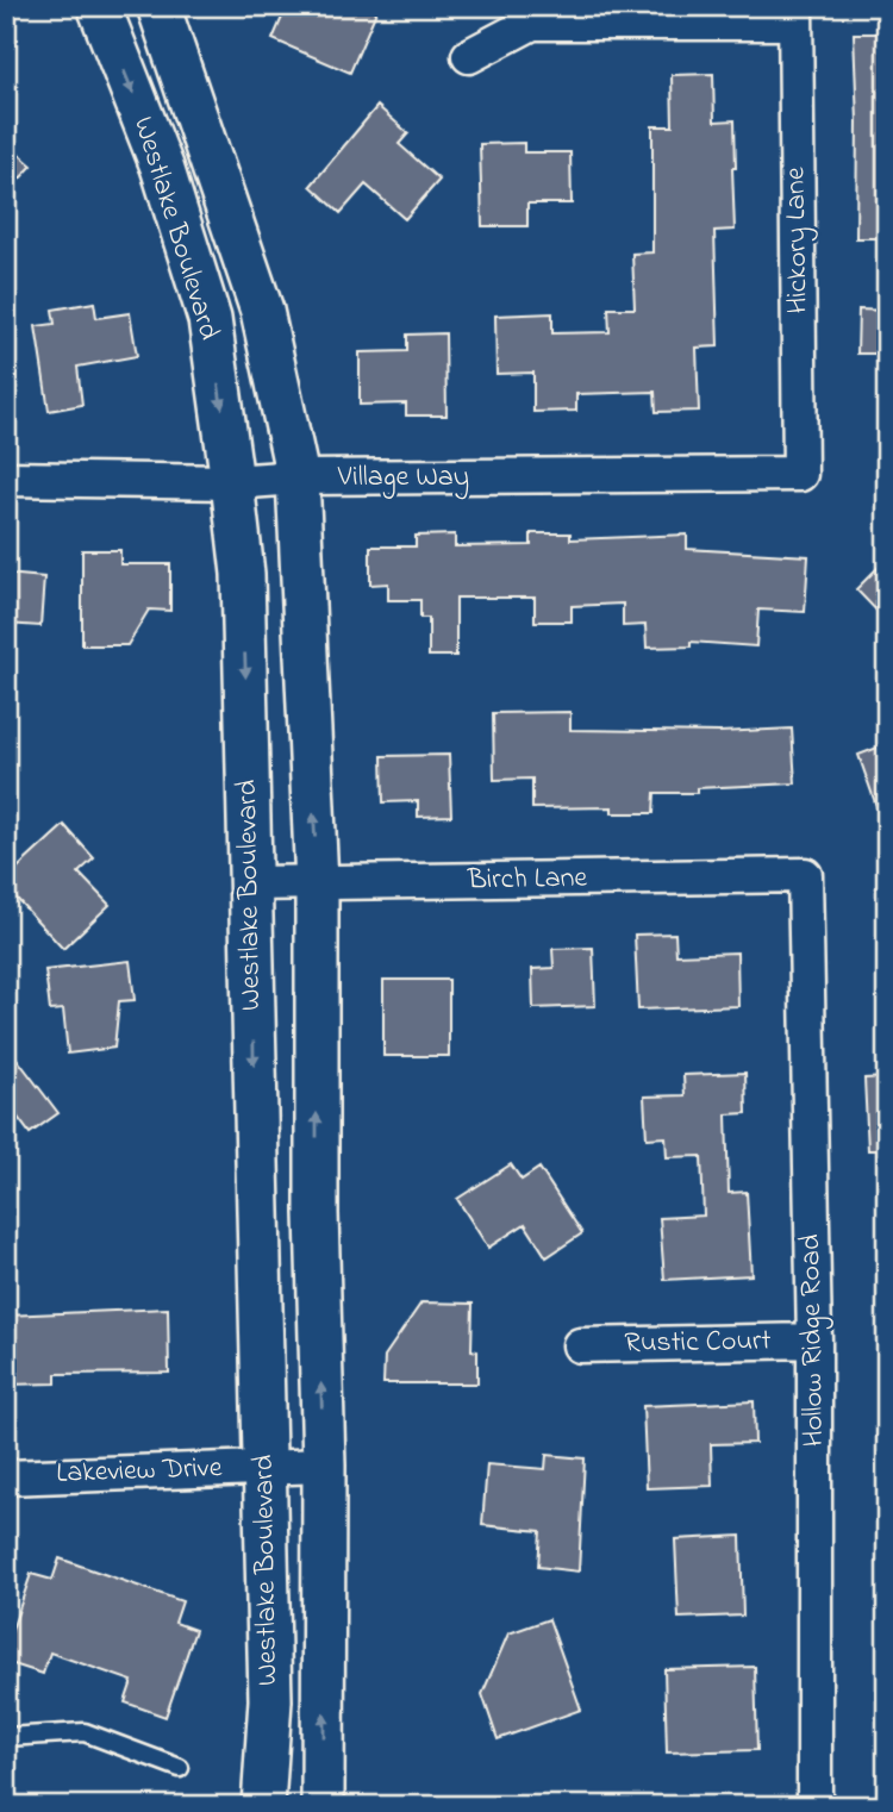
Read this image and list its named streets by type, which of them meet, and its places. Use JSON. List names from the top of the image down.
{
  "streets": {
    "street": [
      "Westlake Boulevard",
      "Hickory Lane",
      "Village Way",
      "Birch Lane",
      "Hollow Ridge Road",
      "Rustic Court",
      "Lakeview Drive"
    ]
  },
  "crossings": [
    ["Westlake Boulevard", "Village Way"],
    ["Westlake Boulevard", "Birch Lane"],
    ["Westlake Boulevard", "Lakeview Drive"],
    ["Hickory Lane", "Village Way"],
    ["Birch Lane", "Hollow Ridge Road"],
    ["Hollow Ridge Road", "Rustic Court"]
  ]
}
